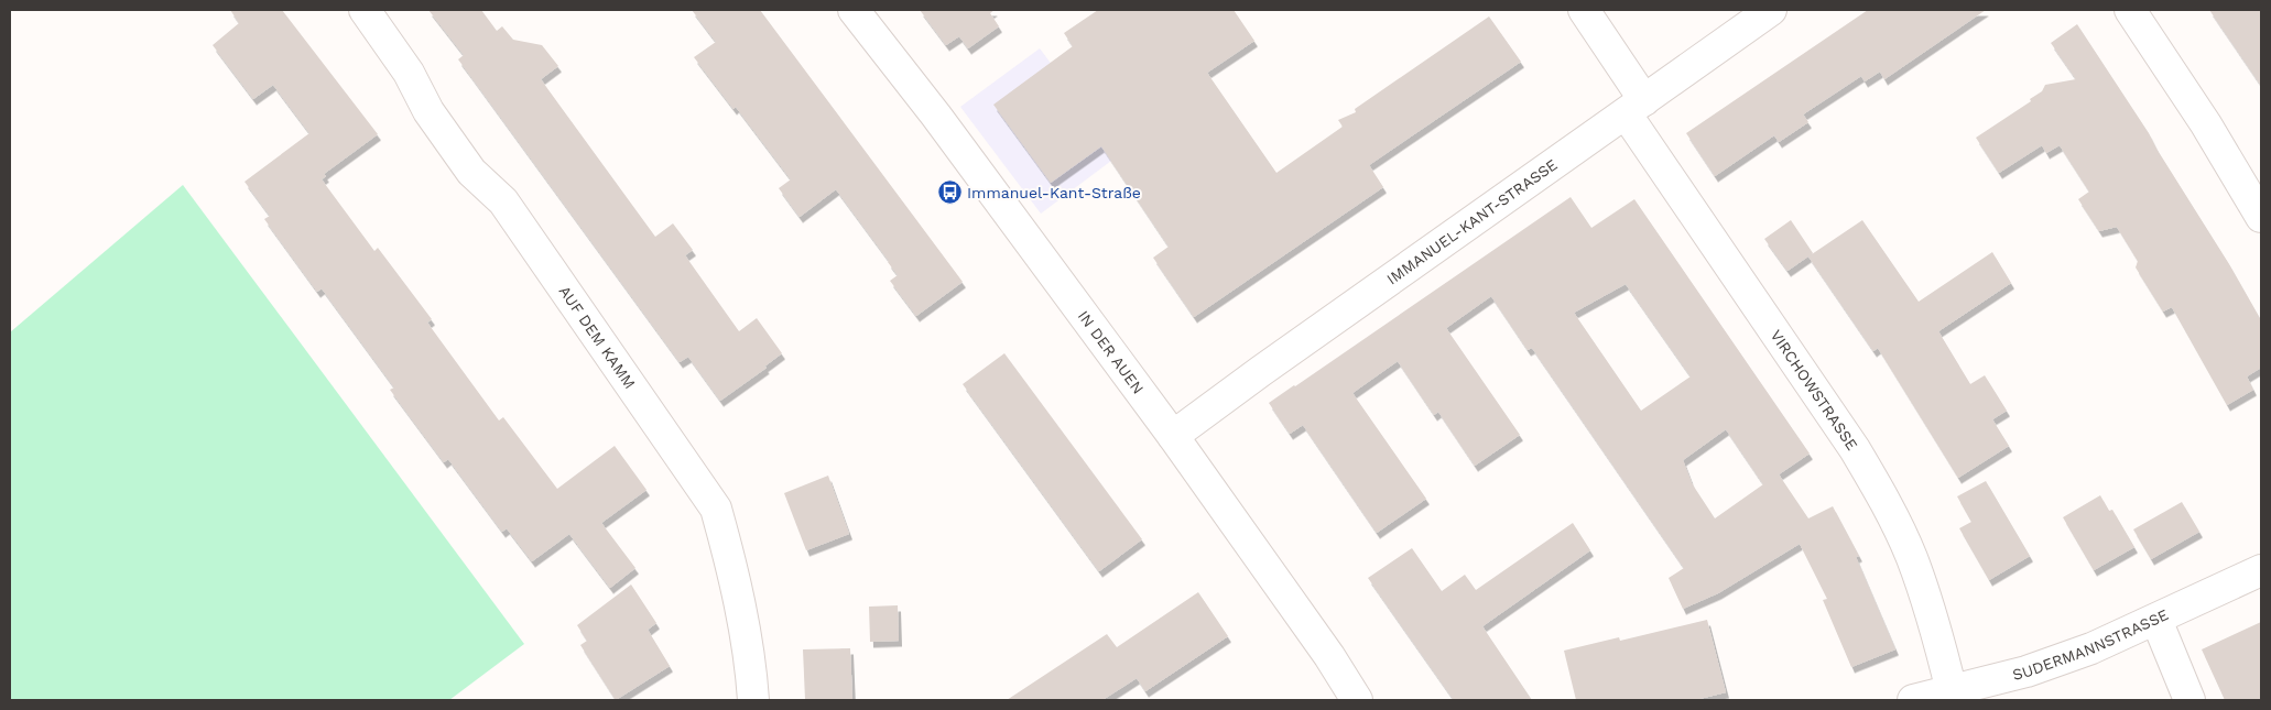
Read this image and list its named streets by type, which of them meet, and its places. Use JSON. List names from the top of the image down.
{
  "streets": {
    "street": [
      "IMMANUEL-KANT-STRASSE",
      "AUF DEM KAMM",
      "IN DER AUEN",
      "VIRCHOWSTRASSE",
      "SUDERMANNSTRASSE"
    ]
  },
  "crossings": [
    ["IMMANUEL-KANT-STRASSE", "IN DER AUEN"],
    ["IMMANUEL-KANT-STRASSE", "VIRCHOWSTRASSE"],
    ["VIRCHOWSTRASSE", "SUDERMANNSTRASSE"]
  ],
  "places": {
    "bus stop": ["Immanuel-Kant-Straße"]
  }
}
